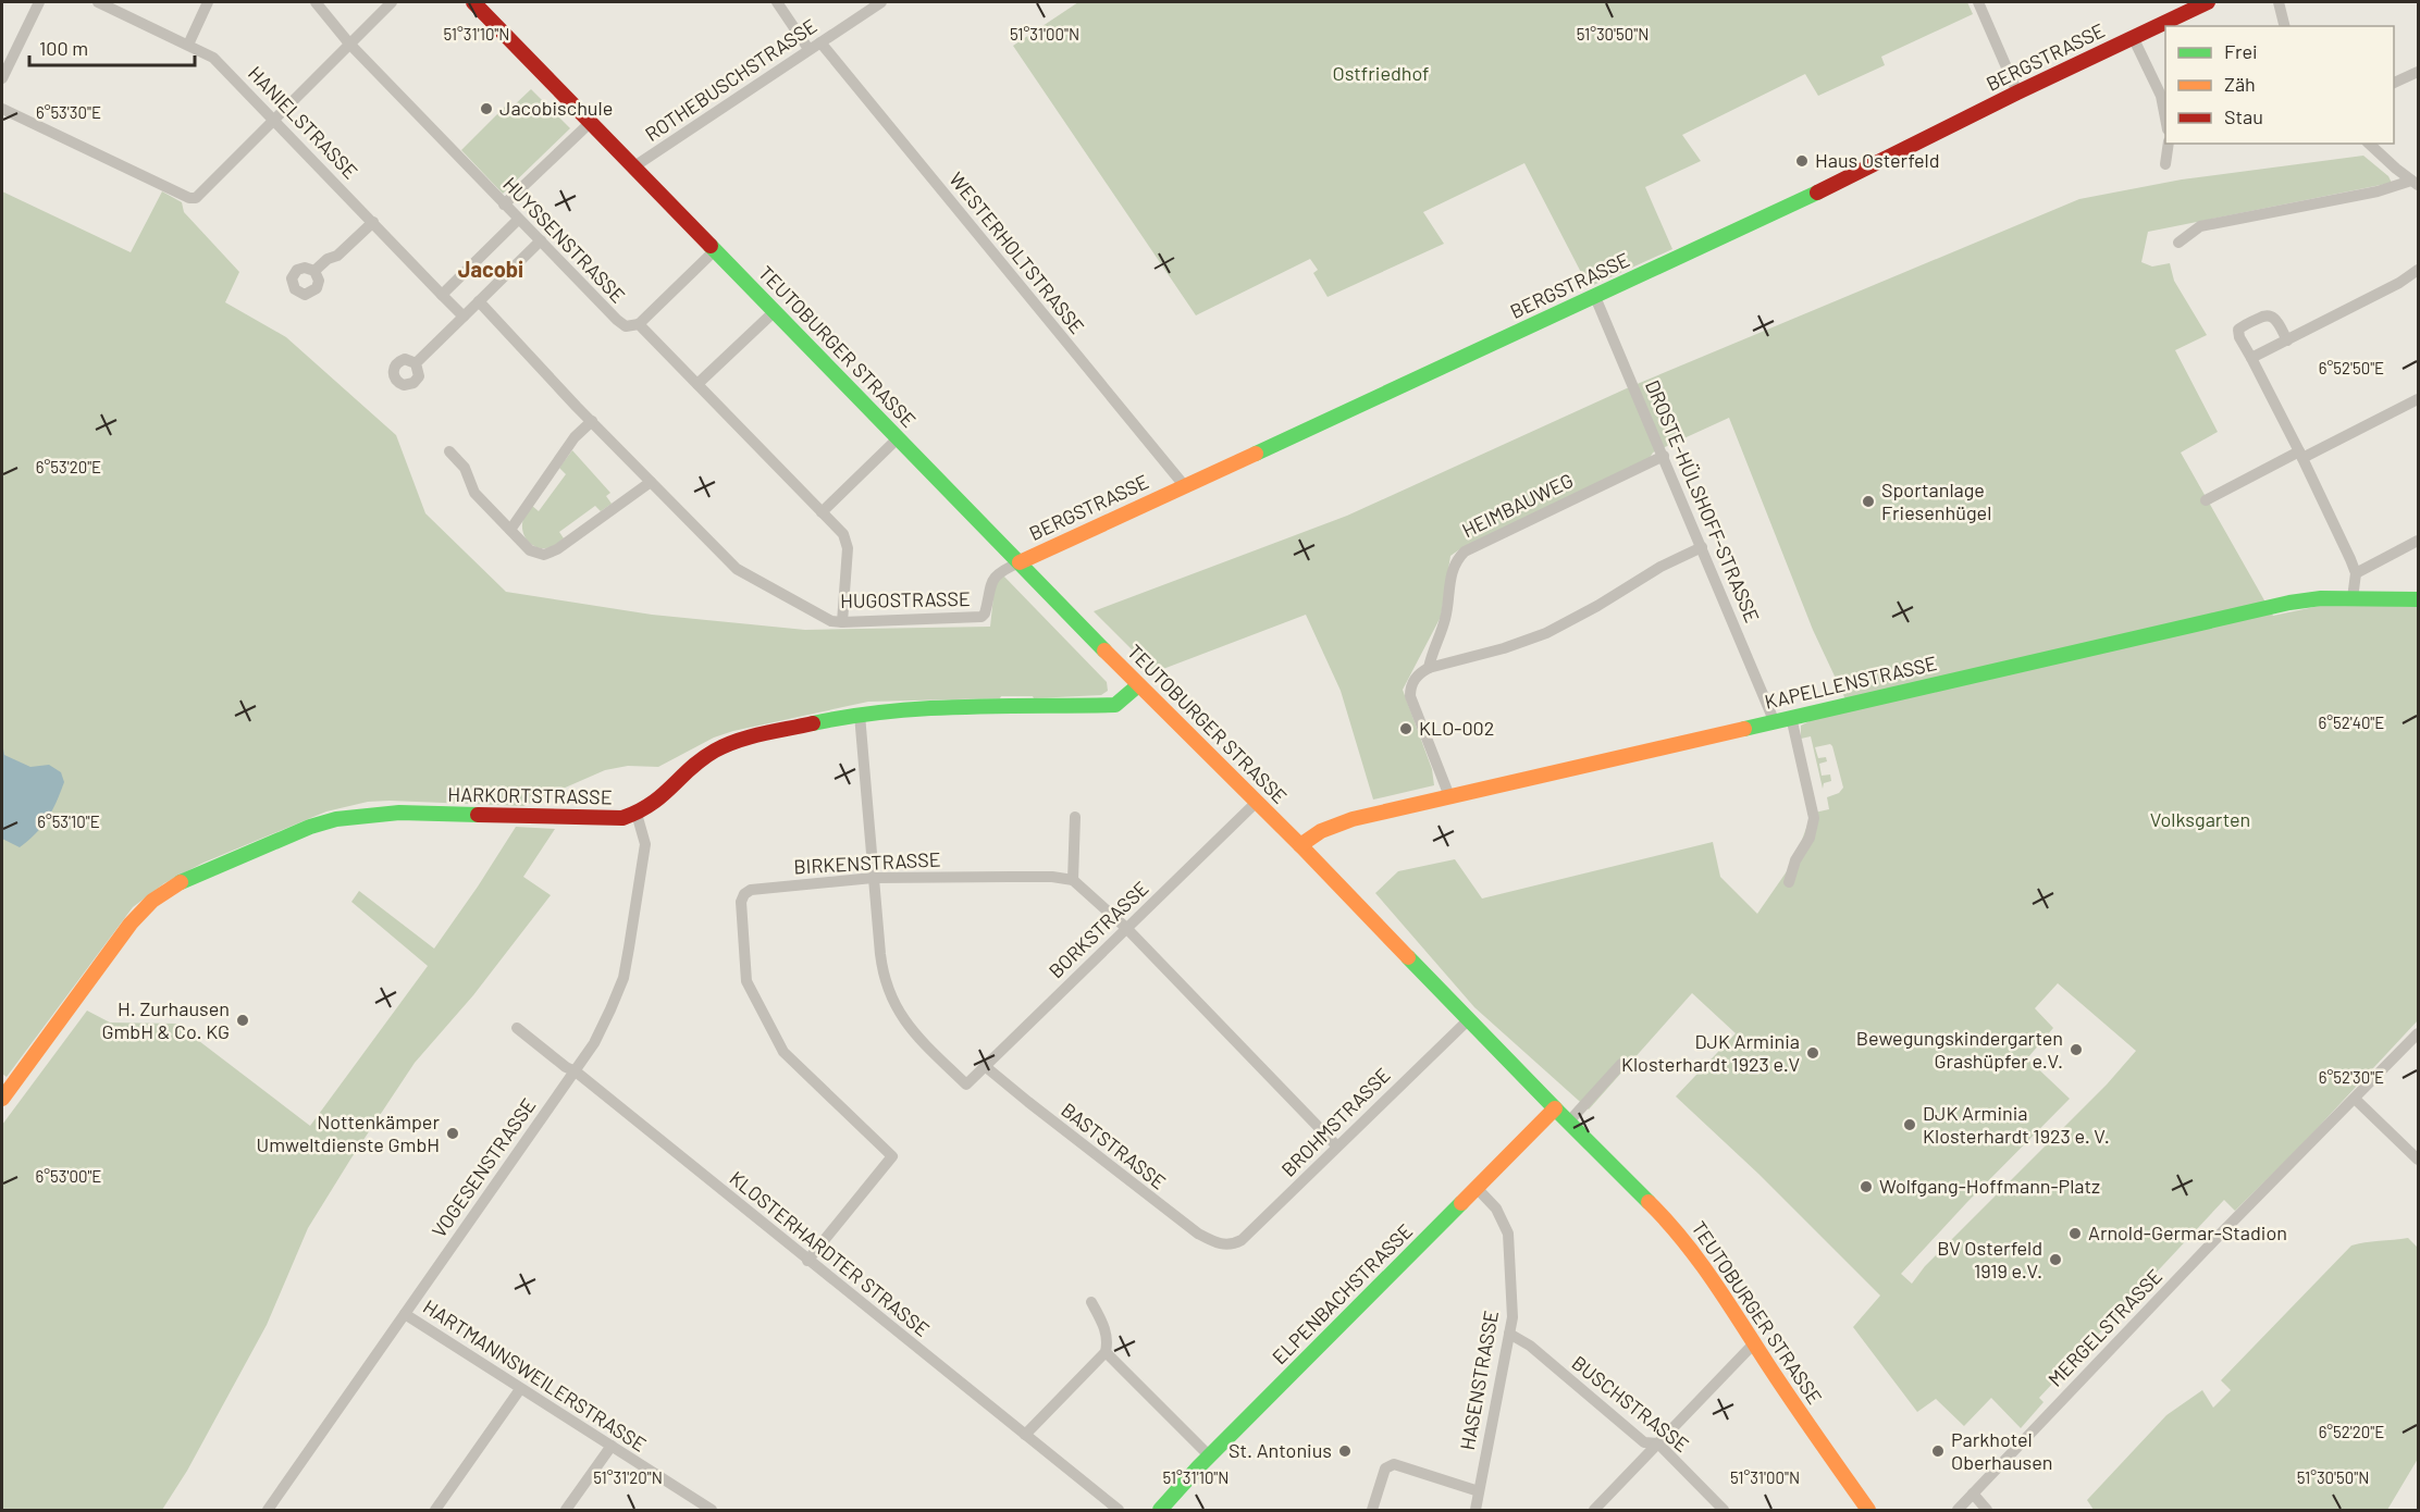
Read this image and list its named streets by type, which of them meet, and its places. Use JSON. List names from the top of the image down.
{
  "streets": {
    "street": [
      "BERGSTRASSE",
      "ROTHEBUSCHSTRASSE",
      "HANIELSTRASSE",
      "HUYSSENSTRASSE",
      "WESTERHOLTSTRASSE",
      "TEUTOBURGER STRASSE",
      "DROSTE-HÜLSHOFF-STRASSE",
      "HEIMBAUWEG",
      "HUGOSTRASSE",
      "KAPELLENSTRASSE",
      "HARKORTSTRASSE",
      "BIRKENSTRASSE",
      "BORKSTRASSE",
      "BROHMSTRASSE",
      "BASTSTRASSE",
      "VOGESENSTRASSE",
      "KLOSTERHARDTER STRASSE",
      "ELPENBACHSTRASSE",
      "MERGELSTRASSE",
      "HARTMANNSWEILERSTRASSE",
      "HASENSTRASSE",
      "BUSCHSTRASSE"
    ]
  },
  "crossings": [
    ["BERGSTRASSE", "WESTERHOLTSTRASSE"],
    ["BERGSTRASSE", "TEUTOBURGER STRASSE"],
    ["BERGSTRASSE", "DROSTE-HÜLSHOFF-STRASSE"],
    ["BERGSTRASSE", "HUGOSTRASSE"],
    ["ROTHEBUSCHSTRASSE", "WESTERHOLTSTRASSE"],
    ["ROTHEBUSCHSTRASSE", "TEUTOBURGER STRASSE"],
    ["HUYSSENSTRASSE", "HUGOSTRASSE"],
    ["TEUTOBURGER STRASSE", "HUGOSTRASSE"],
    ["TEUTOBURGER STRASSE", "KAPELLENSTRASSE"],
    ["TEUTOBURGER STRASSE", "HARKORTSTRASSE"],
    ["TEUTOBURGER STRASSE", "BORKSTRASSE"],
    ["TEUTOBURGER STRASSE", "BROHMSTRASSE"],
    ["TEUTOBURGER STRASSE", "ELPENBACHSTRASSE"],
    ["DROSTE-HÜLSHOFF-STRASSE", "HEIMBAUWEG"],
    ["DROSTE-HÜLSHOFF-STRASSE", "KAPELLENSTRASSE"],
    ["HARKORTSTRASSE", "VOGESENSTRASSE"],
    ["BIRKENSTRASSE", "BORKSTRASSE"],
    ["BIRKENSTRASSE", "KLOSTERHARDTER STRASSE"],
    ["BORKSTRASSE", "BASTSTRASSE"],
    ["BROHMSTRASSE", "BASTSTRASSE"],
    ["VOGESENSTRASSE", "KLOSTERHARDTER STRASSE"],
    ["VOGESENSTRASSE", "HARTMANNSWEILERSTRASSE"],
    ["ELPENBACHSTRASSE", "HASENSTRASSE"],
    ["HASENSTRASSE", "BUSCHSTRASSE"]
  ],
  "districts": ["Jacobi"],
  "parks": ["Ostfriedhof", "Volksgarten"],
  "places": [
    "Jacobischule",
    "Haus Osterfeld",
    "Sportanlage Friesenhügel",
    "KLO-002",
    "H. Zurhausen GmbH & Co. KG",
    "Bewegungskindergarten Grashüpfer e.V.",
    "DJK Arminia Klosterhardt 1923 e.V",
    "DJK Arminia Klosterhardt 1923 e. V.",
    "Nottenkämper Umweltdienste GmbH",
    "Wolfgang-Hoffmann-Platz",
    "Arnold-Germar-Stadion",
    "BV Osterfeld 1919 e.V.",
    "St. Antonius",
    "Parkhotel Oberhausen"
  ],
  "legend": ["Frei", "Zäh", "Stau"],
  "scale_bar": "100 m",
  "coordinates": [
    "51°31'10\"N",
    "51°31'00\"N",
    "51°30'50\"N",
    "6°53'30\"E",
    "6°52'50\"E",
    "6°53'20\"E",
    "6°52'40\"E",
    "6°53'10\"E",
    "6°52'30\"E",
    "6°53'00\"E",
    "6°52'20\"E",
    "51°31'20\"N"
  ]
}
